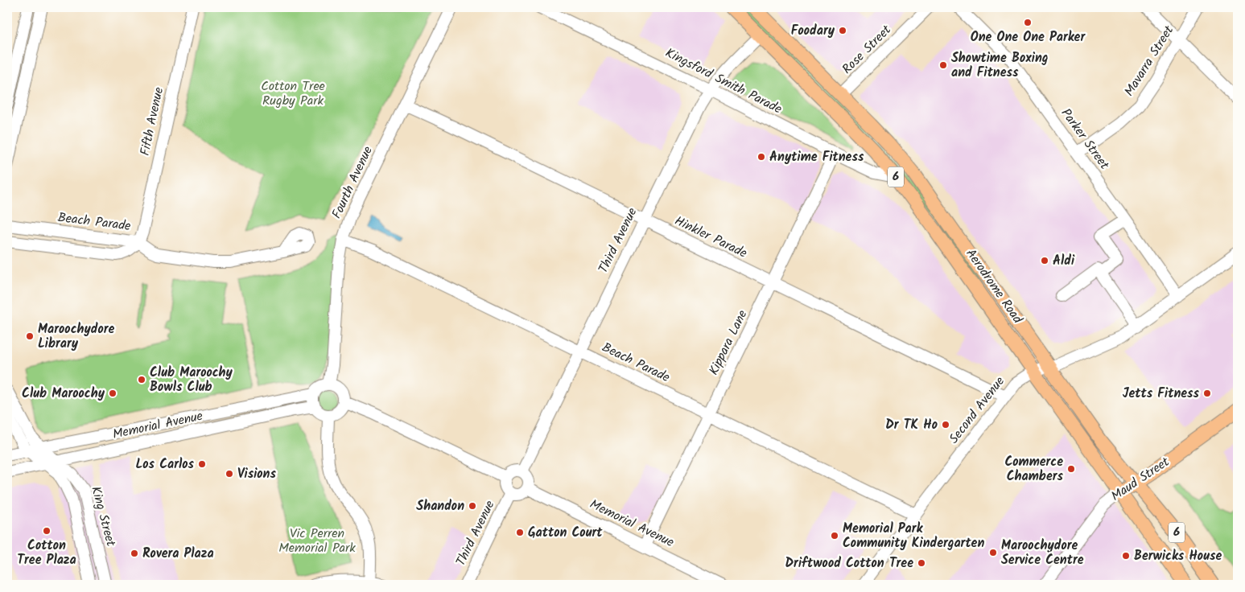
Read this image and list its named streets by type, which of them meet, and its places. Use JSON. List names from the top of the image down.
{
  "streets": {
    "main road": ["6", "Aerodrome Road", "Maud Street"],
    "street": [
      "Rose Street",
      "Mavarra Street",
      "Kingsford Smith Parade",
      "Fifth Avenue",
      "Parker Street",
      "Fourth Avenue",
      "Beach Parade",
      "Hinkler Parade",
      "Third Avenue",
      "Kippara Lane",
      "Second Avenue",
      "Memorial Avenue",
      "King Street"
    ]
  },
  "crossings": [
    ["Rose Street", "Aerodrome Road"],
    ["Mavarra Street", "Parker Street"],
    ["Kingsford Smith Parade", "Third Avenue"],
    ["Kingsford Smith Parade", "Aerodrome Road"],
    ["Kingsford Smith Parade", "Kippara Lane"],
    ["Fifth Avenue", "Beach Parade"],
    ["Parker Street", "Second Avenue"],
    ["Fourth Avenue", "Beach Parade"],
    ["Fourth Avenue", "Hinkler Parade"],
    ["Fourth Avenue", "Memorial Avenue"],
    ["Beach Parade", "Third Avenue"],
    ["Beach Parade", "Kippara Lane"],
    ["Beach Parade", "Second Avenue"],
    ["Hinkler Parade", "Third Avenue"],
    ["Hinkler Parade", "Kippara Lane"],
    ["Hinkler Parade", "Second Avenue"],
    ["Third Avenue", "Aerodrome Road"],
    ["Third Avenue", "Memorial Avenue"],
    ["Aerodrome Road", "Second Avenue"],
    ["Aerodrome Road", "Maud Street"],
    ["Kippara Lane", "Memorial Avenue"],
    ["Memorial Avenue", "King Street"]
  ],
  "parks": ["Cotton Tree Rugby Park", "Vic Perren Memorial Park"],
  "places": [
    "One One One Parker",
    "Foodary",
    "Showtime Boxing and Fitness",
    "Anytime Fitness",
    "Aldi",
    "Maroochydore Library",
    "Club Maroochy Bowls Club",
    "Club Maroochy",
    "Jetts Fitness",
    "Dr TK Ho",
    "Los Carlos",
    "Commerce Chambers",
    "Visions",
    "Shandon",
    "Cotton Tree Plaza",
    "Gatton Court",
    "Memorial Park Community Kindergarten",
    "Maroochydore Service Centre",
    "Rovera Plaza",
    "Berwicks House",
    "Driftwood Cotton Tree"
  ]
}
